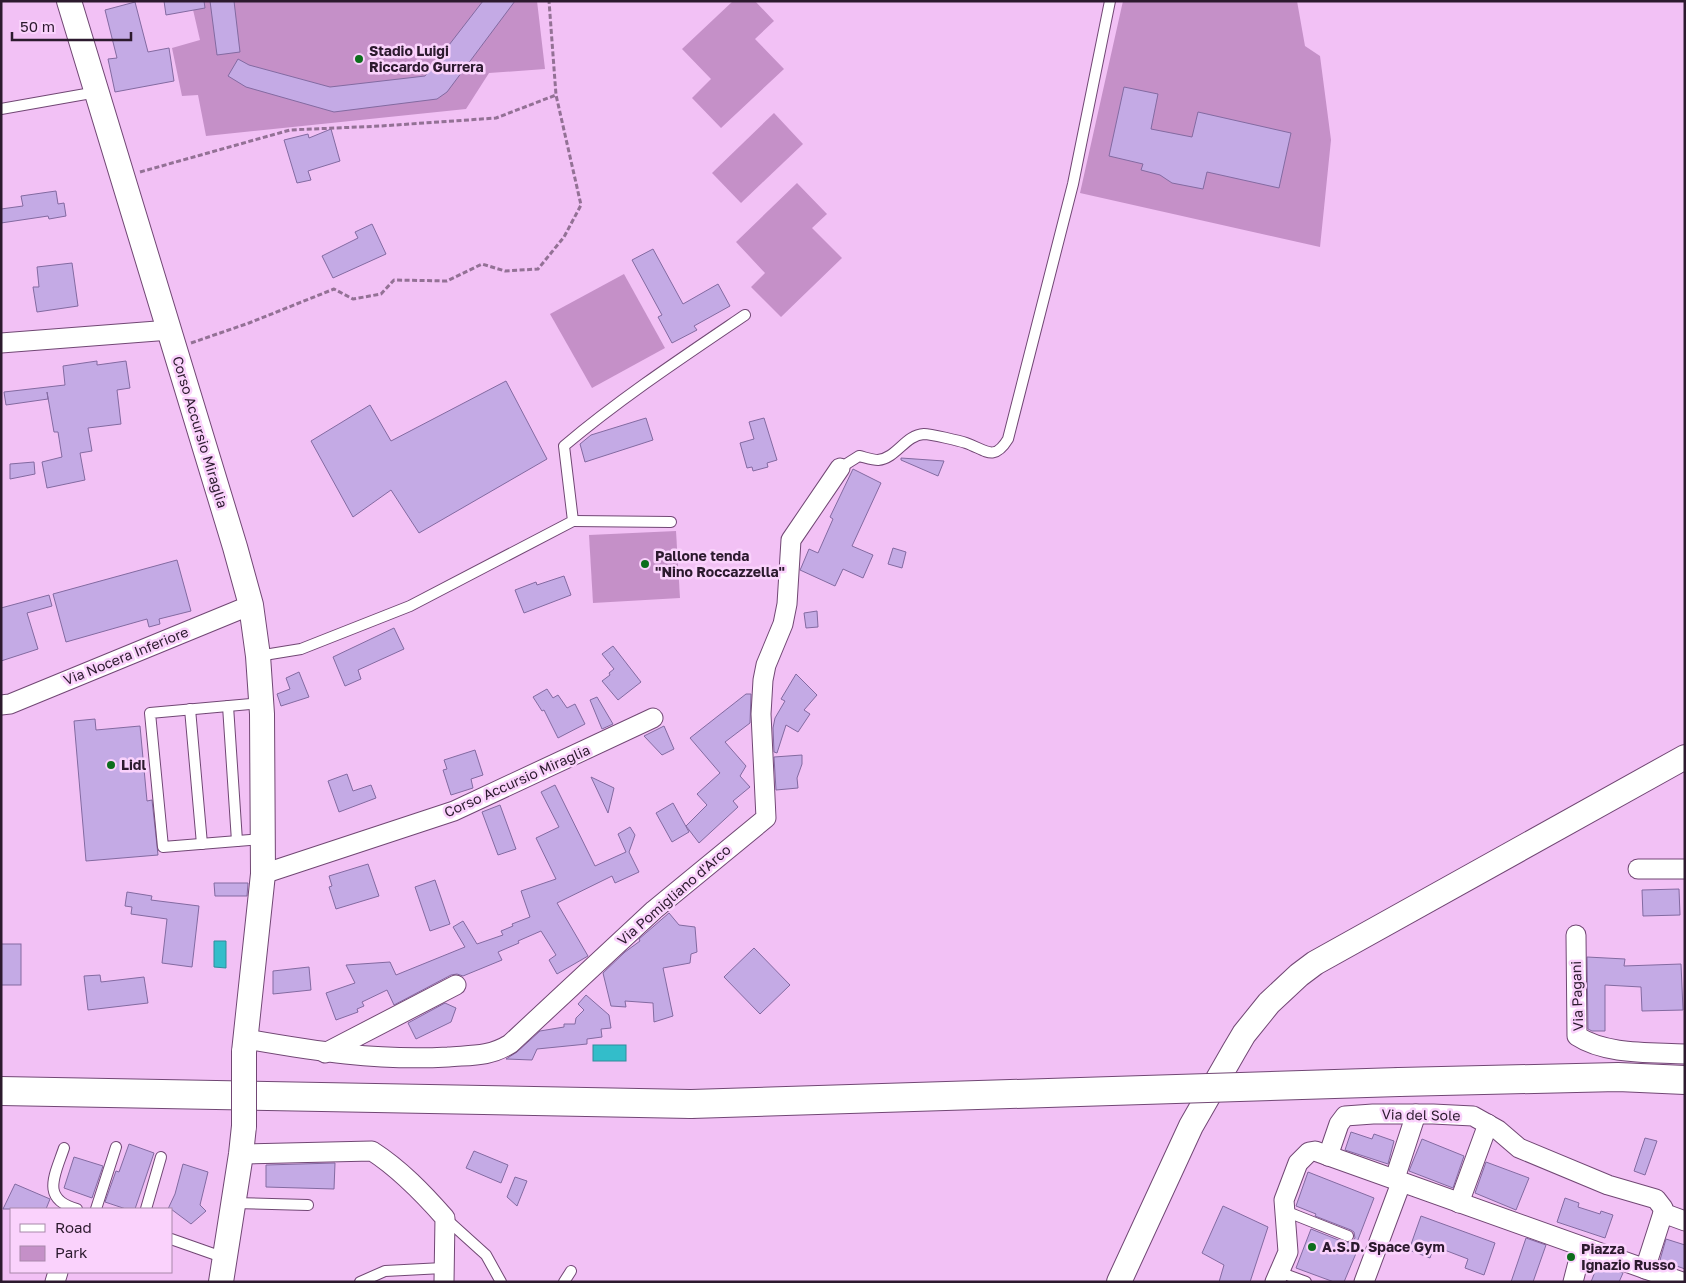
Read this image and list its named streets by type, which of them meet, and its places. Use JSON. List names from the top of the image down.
{
  "streets": {
    "street": [
      "Corso Accursio Miraglia",
      "Via Nocera Inferiore",
      "Via Pomigliano d'Arco",
      "Via Pagani",
      "Via del Sole"
    ]
  },
  "crossings": [
    ["Corso Accursio Miraglia", "Via Nocera Inferiore"],
    ["Corso Accursio Miraglia", "Via Pomigliano d'Arco"]
  ],
  "places": [
    "Stadio Luigi Riccardo Gurrera",
    "Pallone tenda \"Nino Roccazzella\"",
    "Lidl",
    "A.S.D. Space Gym",
    "Piazza Ignazio Russo"
  ],
  "legend": ["Road", "Park"],
  "scale_bar": "50 m"
}
